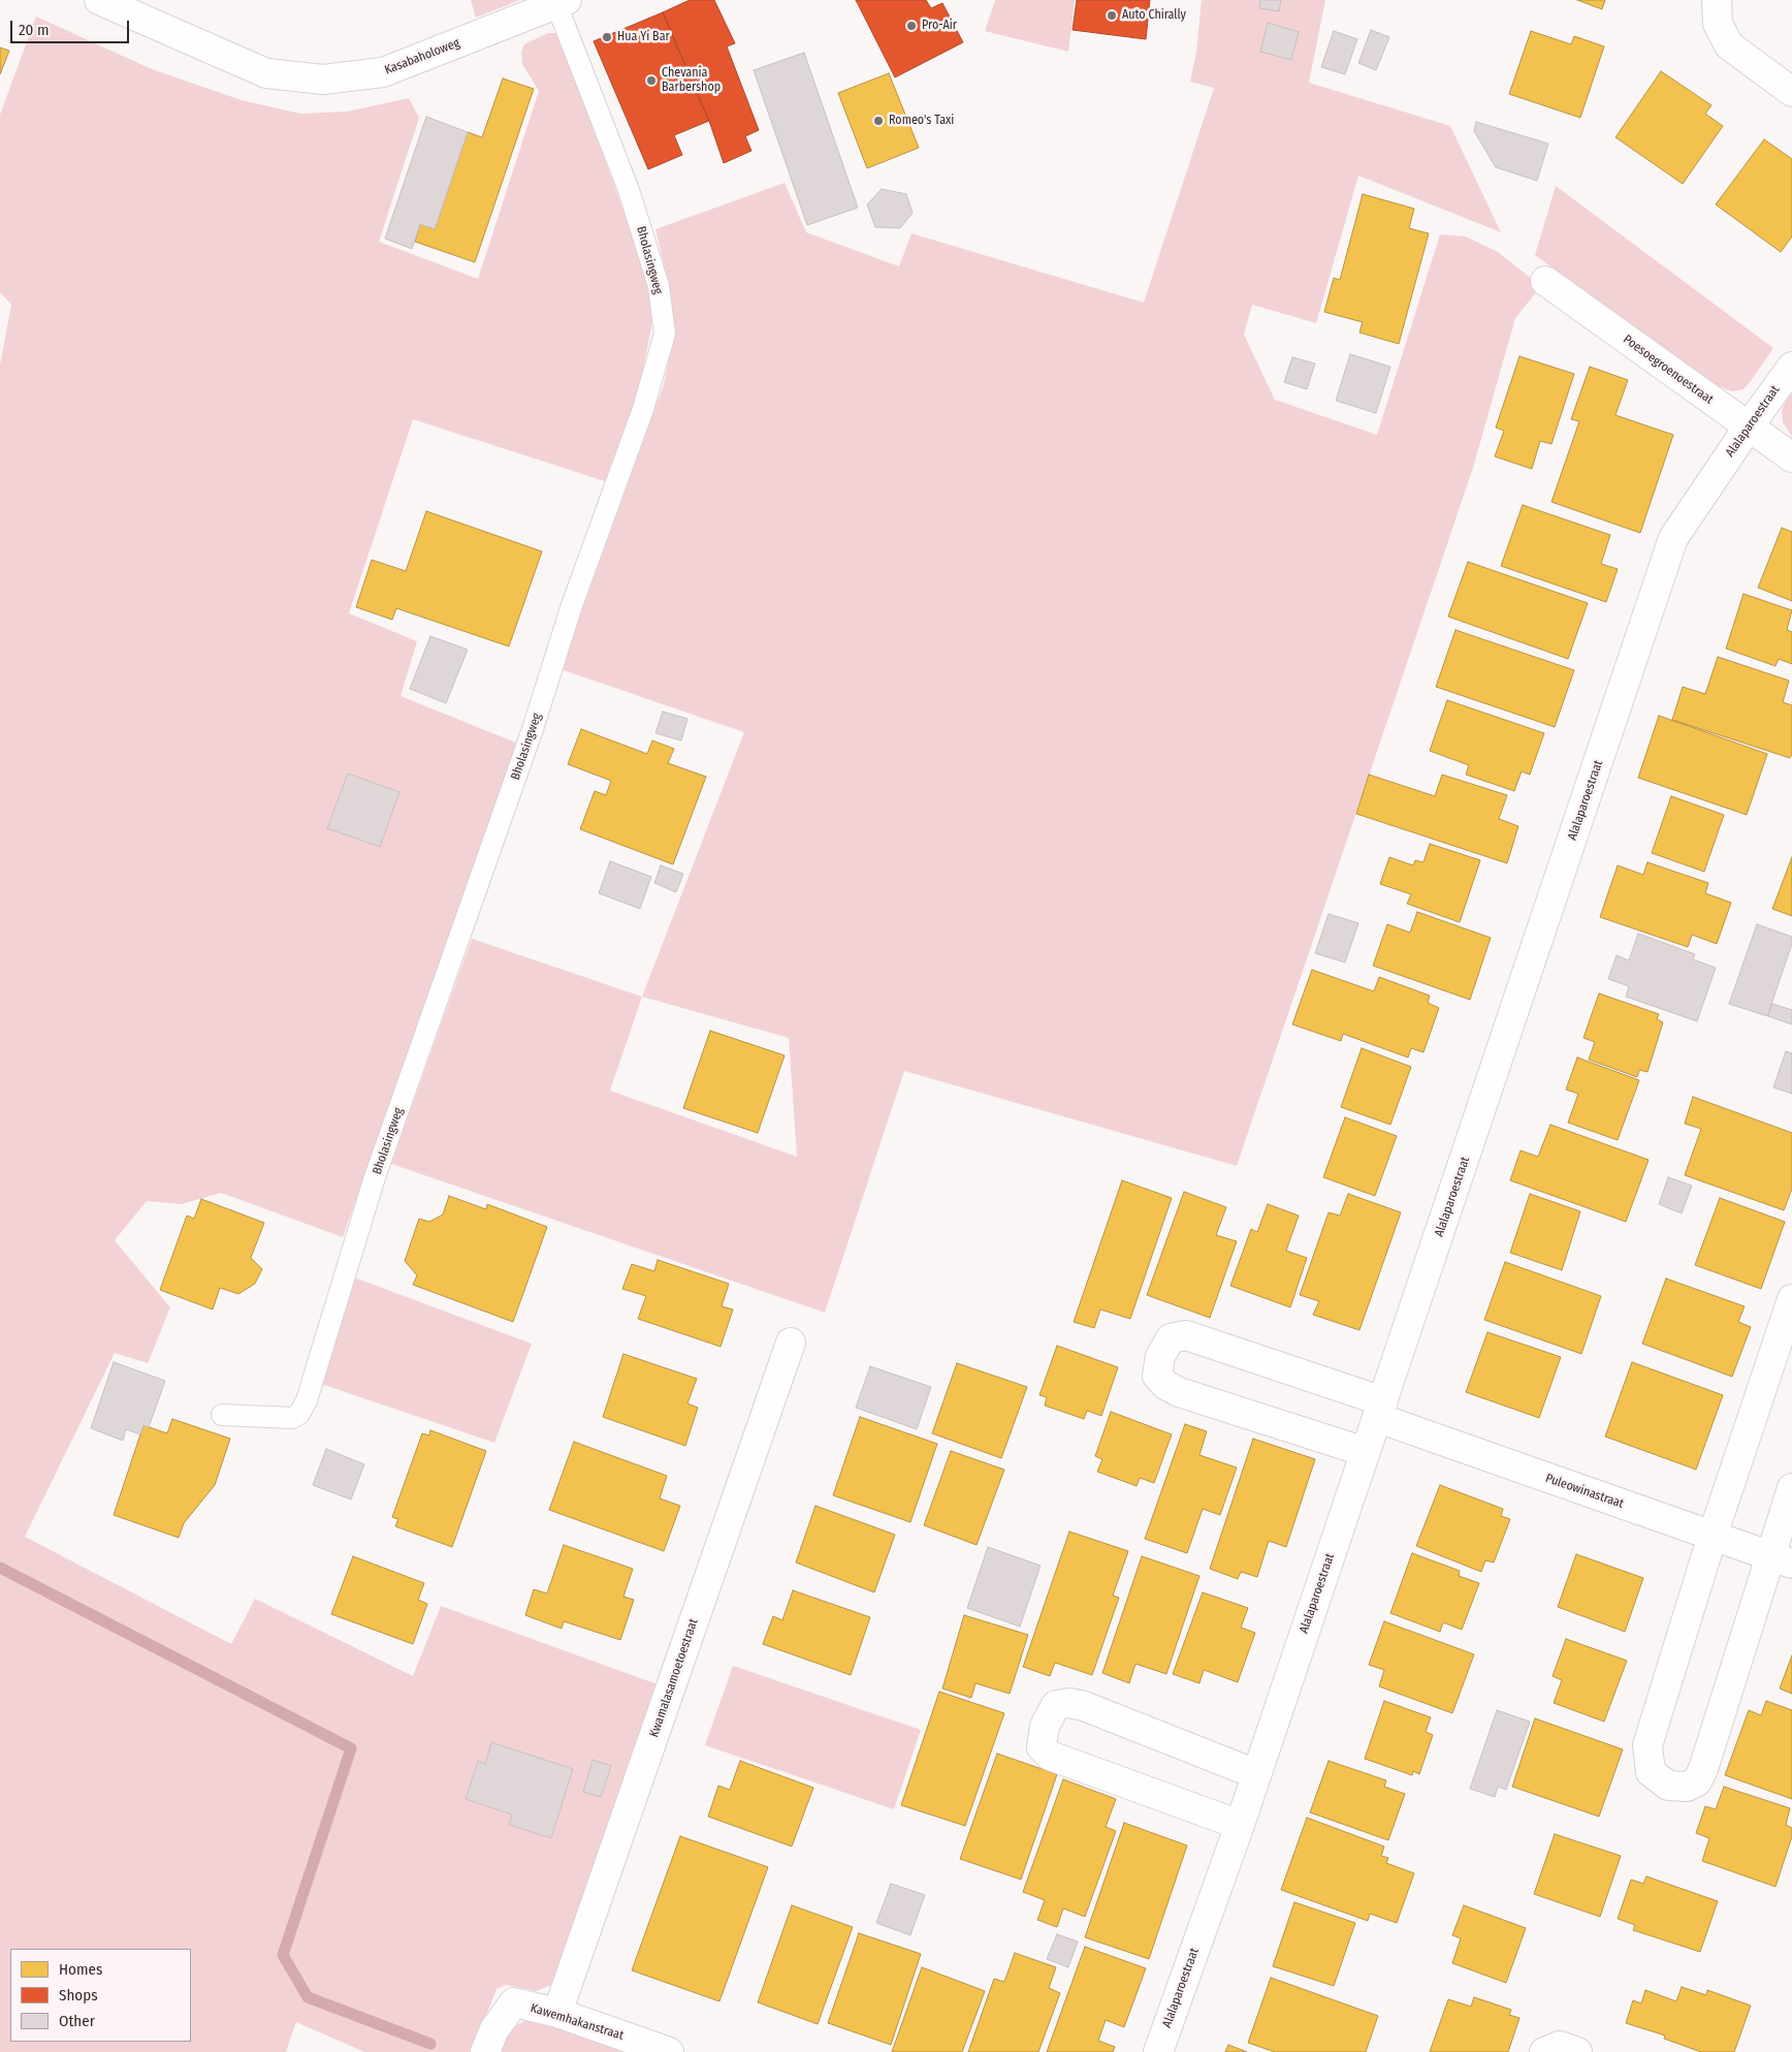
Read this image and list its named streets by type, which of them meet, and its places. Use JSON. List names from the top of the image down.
{
  "streets": {
    "street": [
      "Kasabaholoweg",
      "Poesoegroenoestraat",
      "Alalaparoestraat",
      "Puleowinastraat",
      "Kwamalasamoetoestraat",
      "Kawemhakanstraat"
    ],
    "lane": ["Bholasingweg"]
  },
  "crossings": [
    ["Kasabaholoweg", "Bholasingweg"],
    ["Poesoegroenoestraat", "Alalaparoestraat"],
    ["Alalaparoestraat", "Puleowinastraat"],
    ["Kwamalasamoetoestraat", "Kawemhakanstraat"]
  ],
  "places": [
    "Auto Chirally",
    "Pro-Air",
    "Hua Yi Bar",
    "Chevania Barbershop",
    "Romeo's Taxi"
  ],
  "legend": ["Homes", "Shops", "Other"],
  "scale_bar": "20 m"
}
